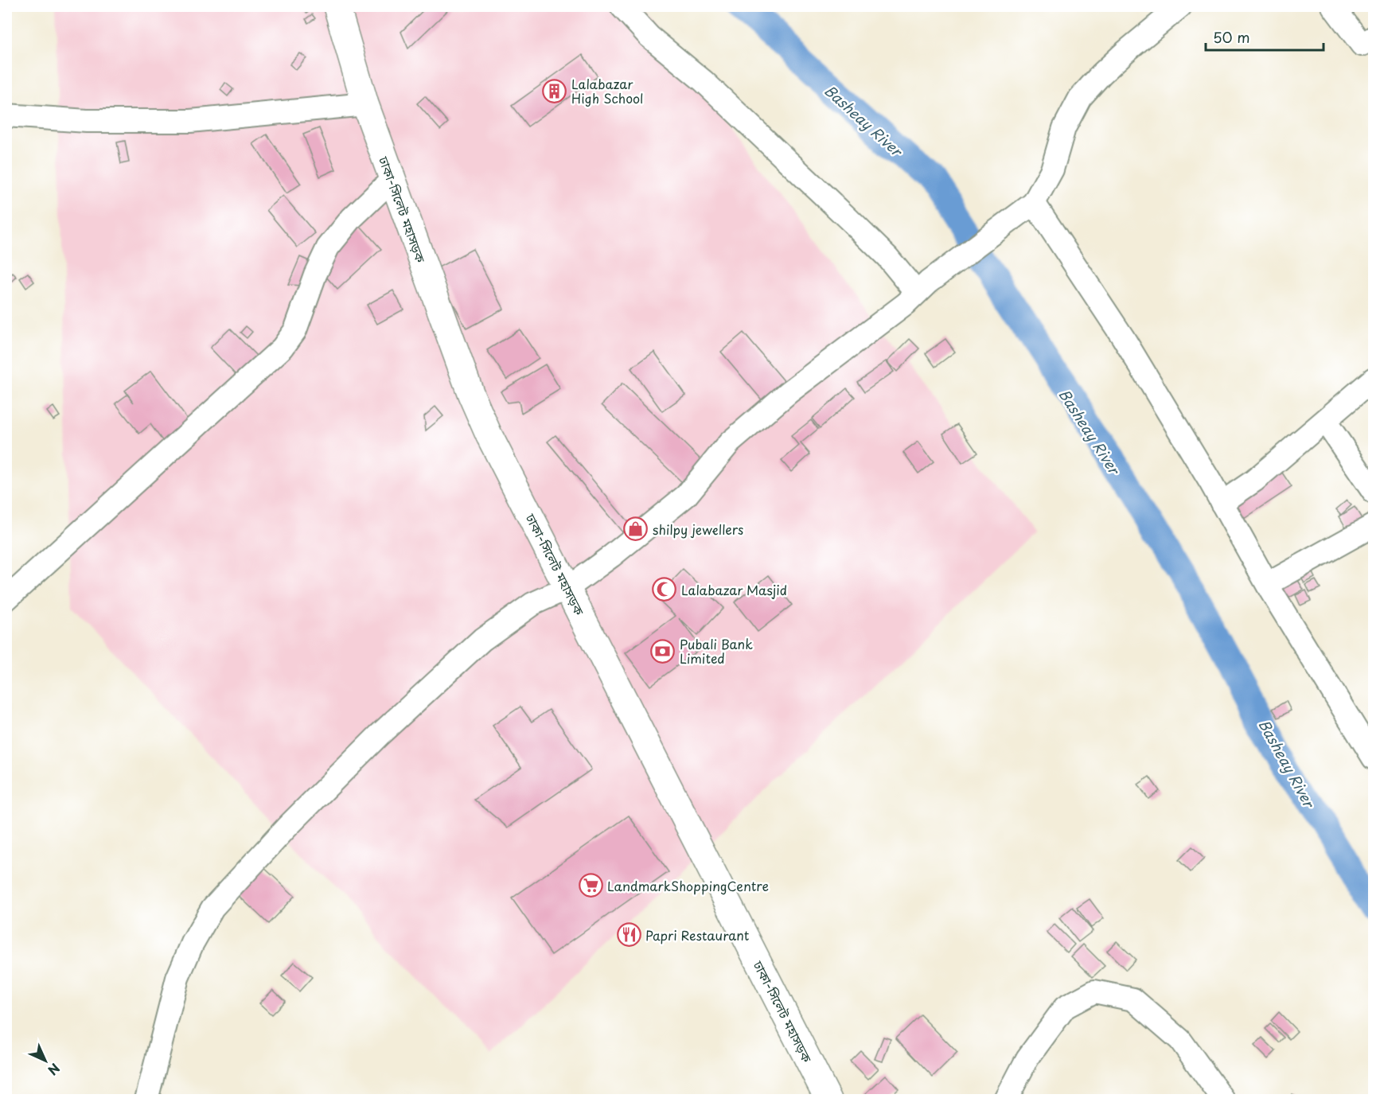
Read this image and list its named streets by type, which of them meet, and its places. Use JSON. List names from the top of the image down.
{
  "streets": {
    "highway": ["ঢাকা-সিলেট মহাসড়ক"]
  },
  "water": ["Basheay River"],
  "places": {
    "building": ["Lalabazar High School"],
    "shop": ["shilpy jewellers"],
    "mosque": ["Lalabazar Masjid"],
    "bank": ["Pubali Bank Limited"],
    "supermarket": ["LandmarkShoppingCentre"],
    "restaurant": ["Papri Restaurant"]
  },
  "scale_bar": "50 m",
  "north": "bottom right"
}
